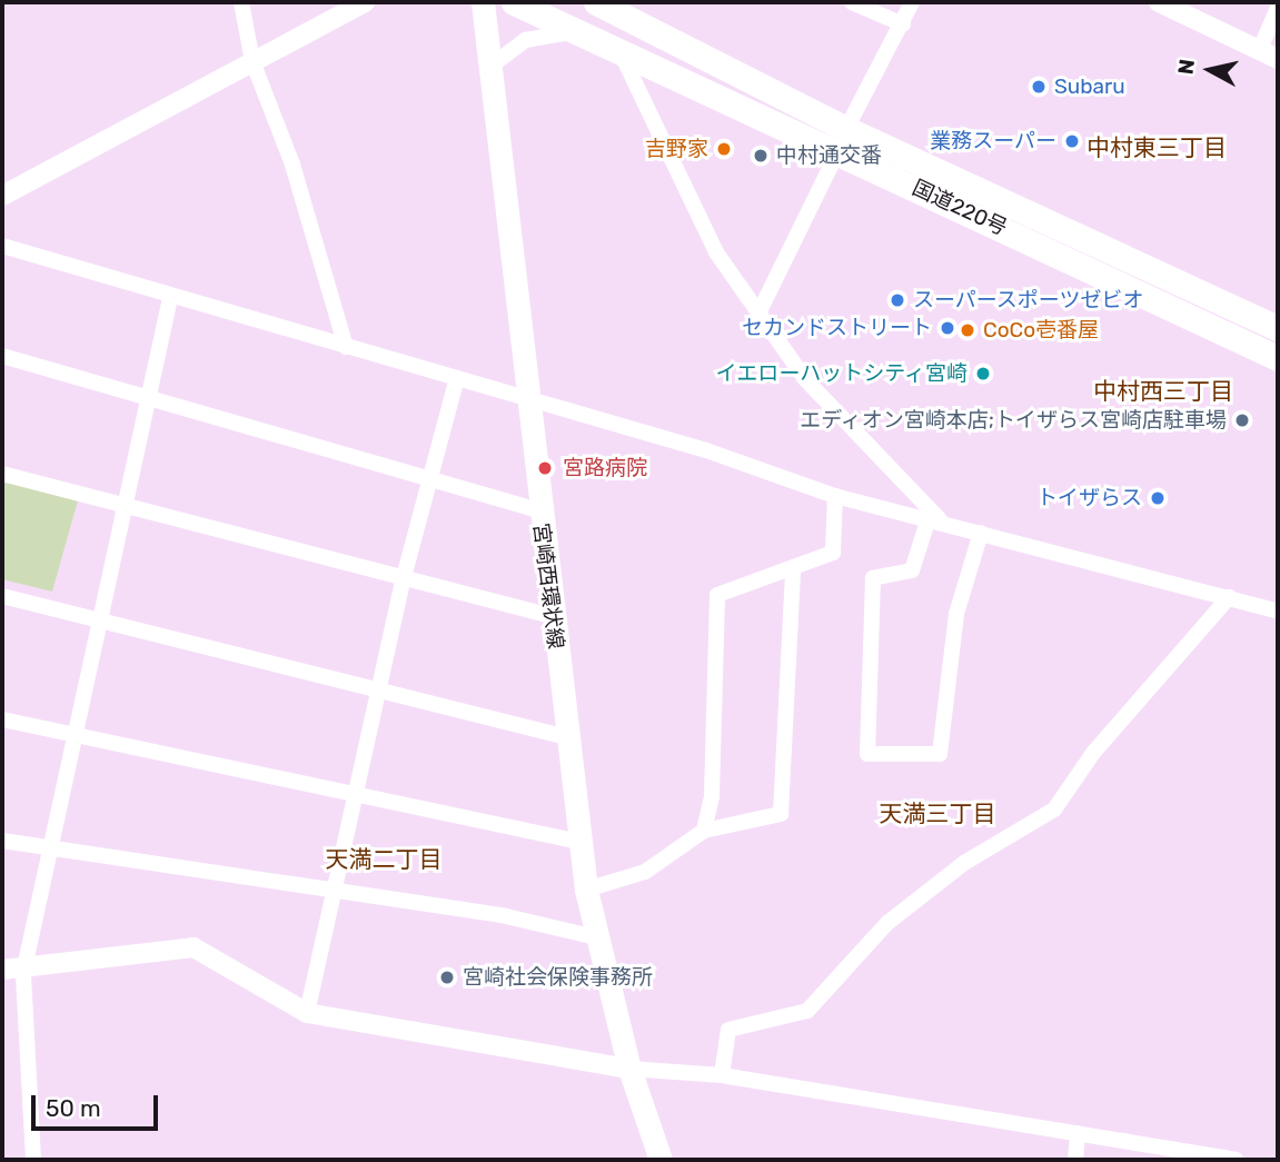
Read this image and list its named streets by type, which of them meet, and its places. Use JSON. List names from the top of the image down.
{
  "streets": {
    "highway": ["国道220号"],
    "main road": ["宮崎西環状線"]
  },
  "districts": [
    "中村東三丁目",
    "中村西三丁目",
    "天満三丁目",
    "天満二丁目"
  ],
  "places": [
    "Subaru",
    "業務スーパー",
    "吉野家",
    "中村通交番",
    "スーパースポーツゼビオ",
    "セカンドストリート",
    "CoCo壱番屋",
    "イエローハットシティ宮崎",
    "エディオン宮崎本店;トイザらス宮崎店駐車場",
    "宮路病院",
    "トイザらス",
    "宮崎社会保険事務所"
  ],
  "scale_bar": "50 m",
  "north": "left"
}
